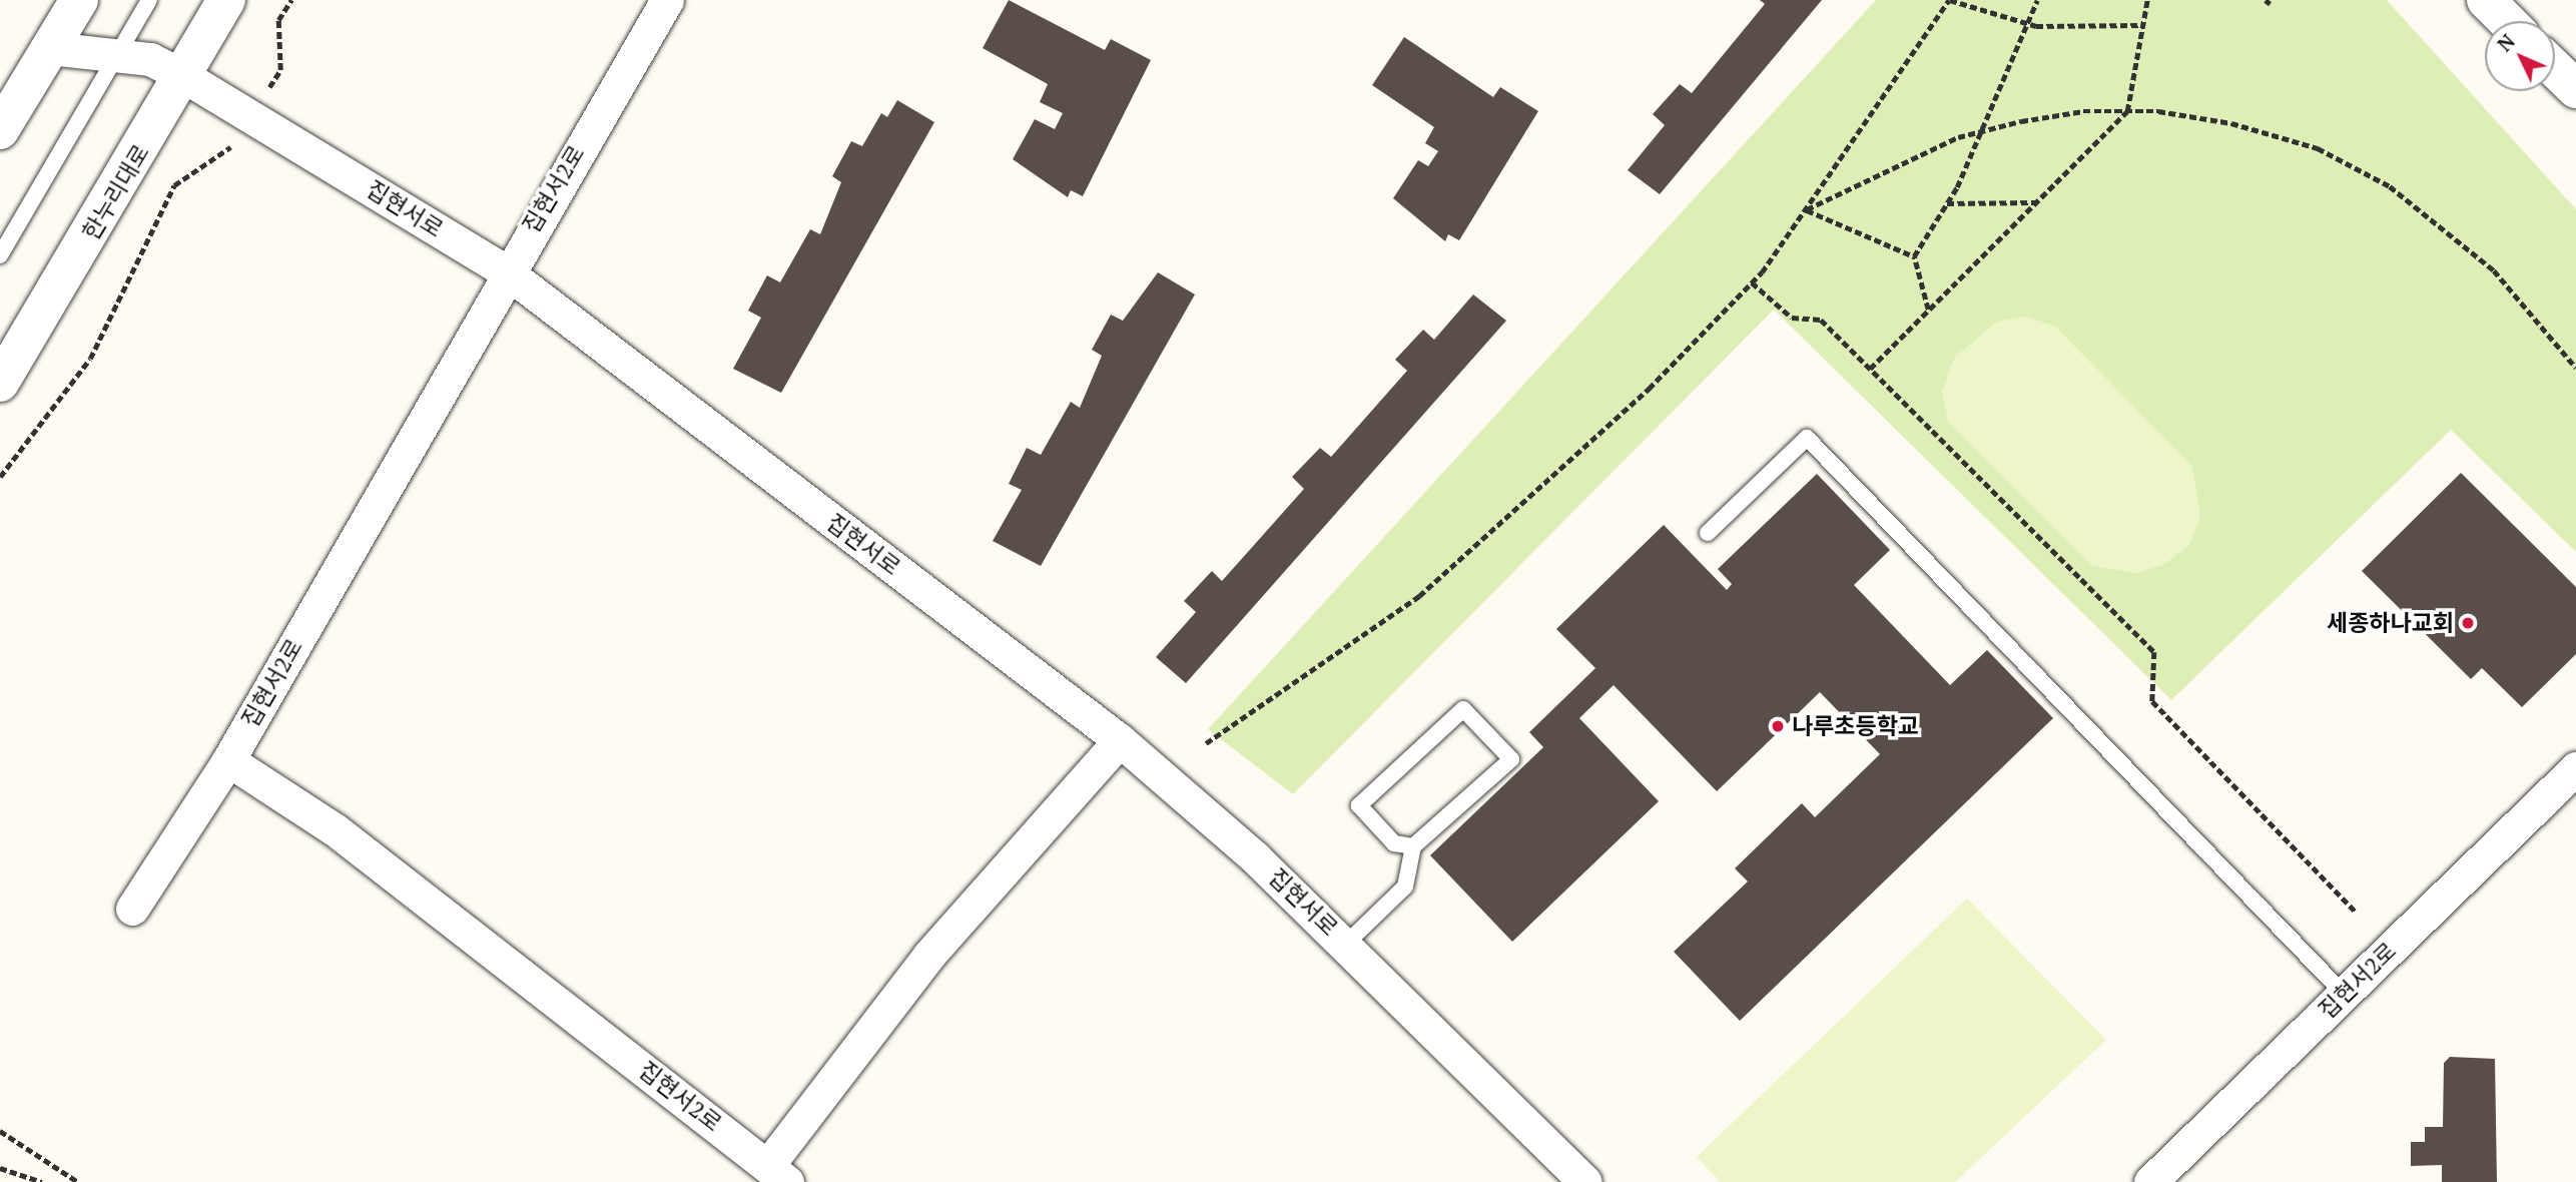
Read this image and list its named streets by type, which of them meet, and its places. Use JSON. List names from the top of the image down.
{
  "streets": {
    "street": ["집현서2로", "한누리대로", "집현서로"]
  },
  "crossings": [
    ["집현서2로", "집현서로"],
    ["한누리대로", "집현서로"]
  ],
  "places": ["세종하나교회", "나루초등학교"],
  "north": "top left"
}
